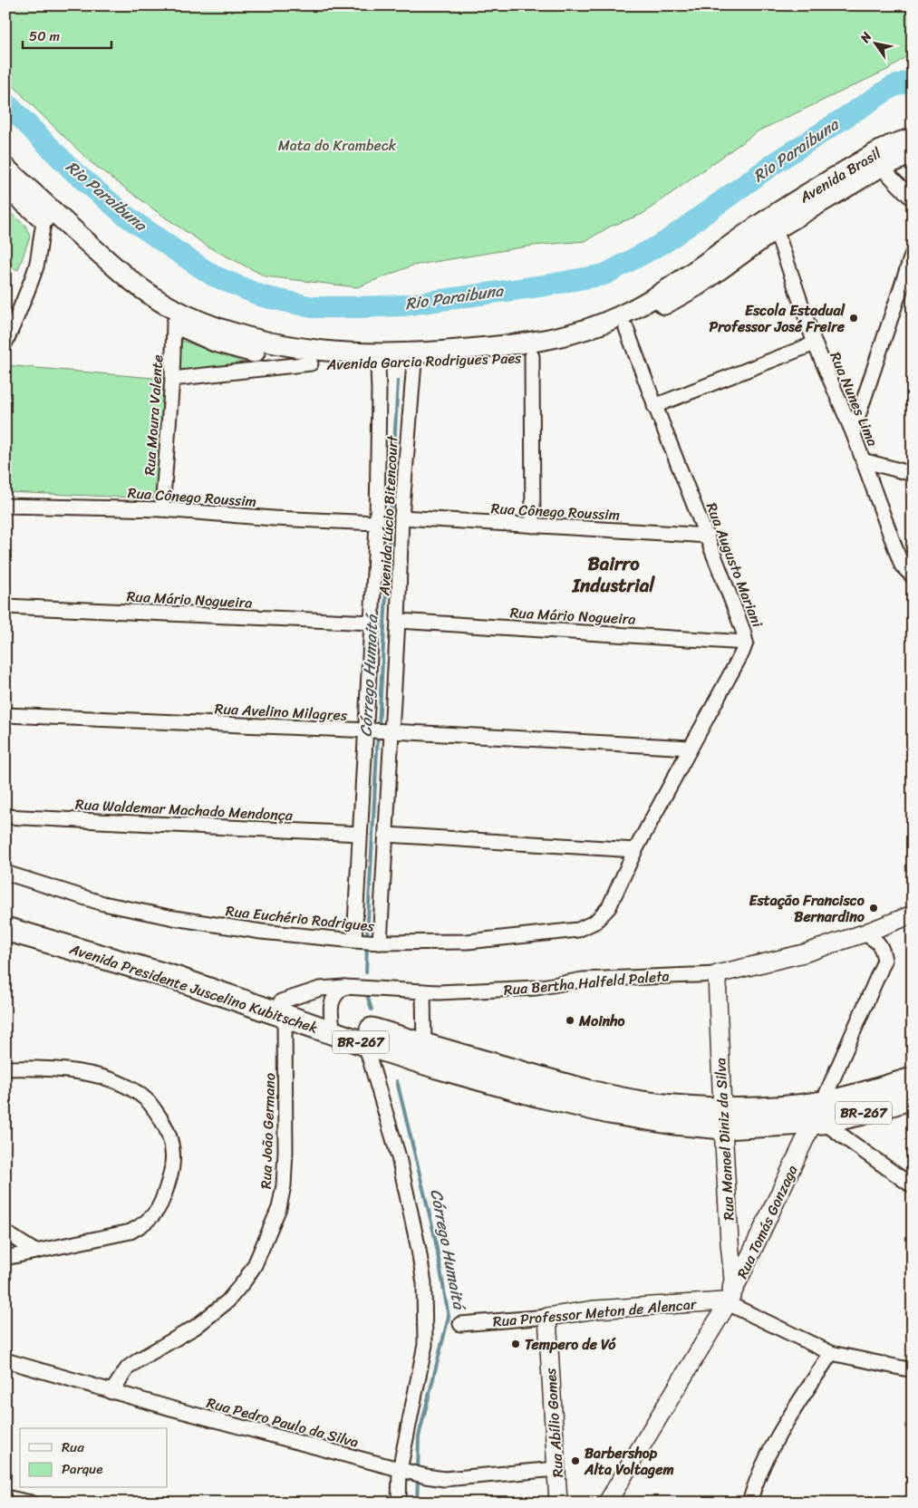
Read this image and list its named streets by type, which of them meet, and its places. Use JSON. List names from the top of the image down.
{
  "streets": {
    "highway": ["Avenida Presidente Juscelino Kubitschek", "BR-267"],
    "main road": ["Avenida Brasil", "Avenida Garcia Rodrigues Paes"],
    "street": [
      "Rua Nunes Lima",
      "Rua Moura Valente",
      "Rua Cônego Roussim",
      "Avenida Lúcio Bitencourt",
      "Rua Augusto Mariani",
      "Rua Mário Nogueira",
      "Rua Avelino Milagres",
      "Rua Waldemar Machado Mendonça",
      "Rua Euchério Rodrigues",
      "Rua Bertha Halfeld Paleta",
      "Rua João Germano",
      "Rua Manoel Diniz da Silva",
      "Rua Tomás Gonzaga",
      "Rua Professor Meton de Alencar",
      "Rua Pedro Paulo da Silva",
      "Rua Abílio Gomes"
    ]
  },
  "crossings": [
    ["Avenida Brasil", "Avenida Garcia Rodrigues Paes"],
    ["Avenida Brasil", "Rua Nunes Lima"],
    ["Avenida Garcia Rodrigues Paes", "Rua Nunes Lima"],
    ["Avenida Garcia Rodrigues Paes", "Rua Moura Valente"],
    ["Avenida Garcia Rodrigues Paes", "Avenida Lúcio Bitencourt"],
    ["Avenida Garcia Rodrigues Paes", "Rua Augusto Mariani"],
    ["Rua Moura Valente", "Rua Cônego Roussim"],
    ["Rua Cônego Roussim", "Avenida Lúcio Bitencourt"],
    ["Rua Cônego Roussim", "Rua Augusto Mariani"],
    ["Avenida Lúcio Bitencourt", "Rua Mário Nogueira"],
    ["Avenida Lúcio Bitencourt", "Rua Avelino Milagres"],
    ["Avenida Lúcio Bitencourt", "Rua Waldemar Machado Mendonça"],
    ["Avenida Lúcio Bitencourt", "Rua Euchério Rodrigues"],
    ["Rua Augusto Mariani", "Rua Mário Nogueira"],
    ["Rua Augusto Mariani", "Rua Avelino Milagres"],
    ["Rua Augusto Mariani", "Rua Euchério Rodrigues"],
    ["Rua Bertha Halfeld Paleta", "Avenida Presidente Juscelino Kubitschek"],
    ["Rua Bertha Halfeld Paleta", "Rua João Germano"],
    ["Rua Bertha Halfeld Paleta", "Rua Manoel Diniz da Silva"],
    ["Rua Bertha Halfeld Paleta", "Rua Tomás Gonzaga"],
    ["Avenida Presidente Juscelino Kubitschek", "Rua João Germano"],
    ["Avenida Presidente Juscelino Kubitschek", "Rua Manoel Diniz da Silva"],
    ["Avenida Presidente Juscelino Kubitschek", "Rua Tomás Gonzaga"],
    ["Rua João Germano", "Rua Pedro Paulo da Silva"],
    ["Rua Manoel Diniz da Silva", "Rua Tomás Gonzaga"],
    ["Rua Manoel Diniz da Silva", "Rua Professor Meton de Alencar"],
    ["Rua Tomás Gonzaga", "Rua Professor Meton de Alencar"],
    ["Rua Professor Meton de Alencar", "Rua Abílio Gomes"],
    ["Rua Pedro Paulo da Silva", "Rua Abílio Gomes"]
  ],
  "districts": ["Bairro Industrial"],
  "water": ["Rio Paraibuna", "Córrego Humaitá"],
  "parks": ["Mata do Krambeck"],
  "places": [
    "Escola Estadual Professor José Freire",
    "Estação Francisco Bernardino",
    "Moinho",
    "Tempero de Vó",
    "Barbershop Alta Voltagem"
  ],
  "legend": ["Rua", "Parque"],
  "scale_bar": "50 m",
  "north": "top left"
}
